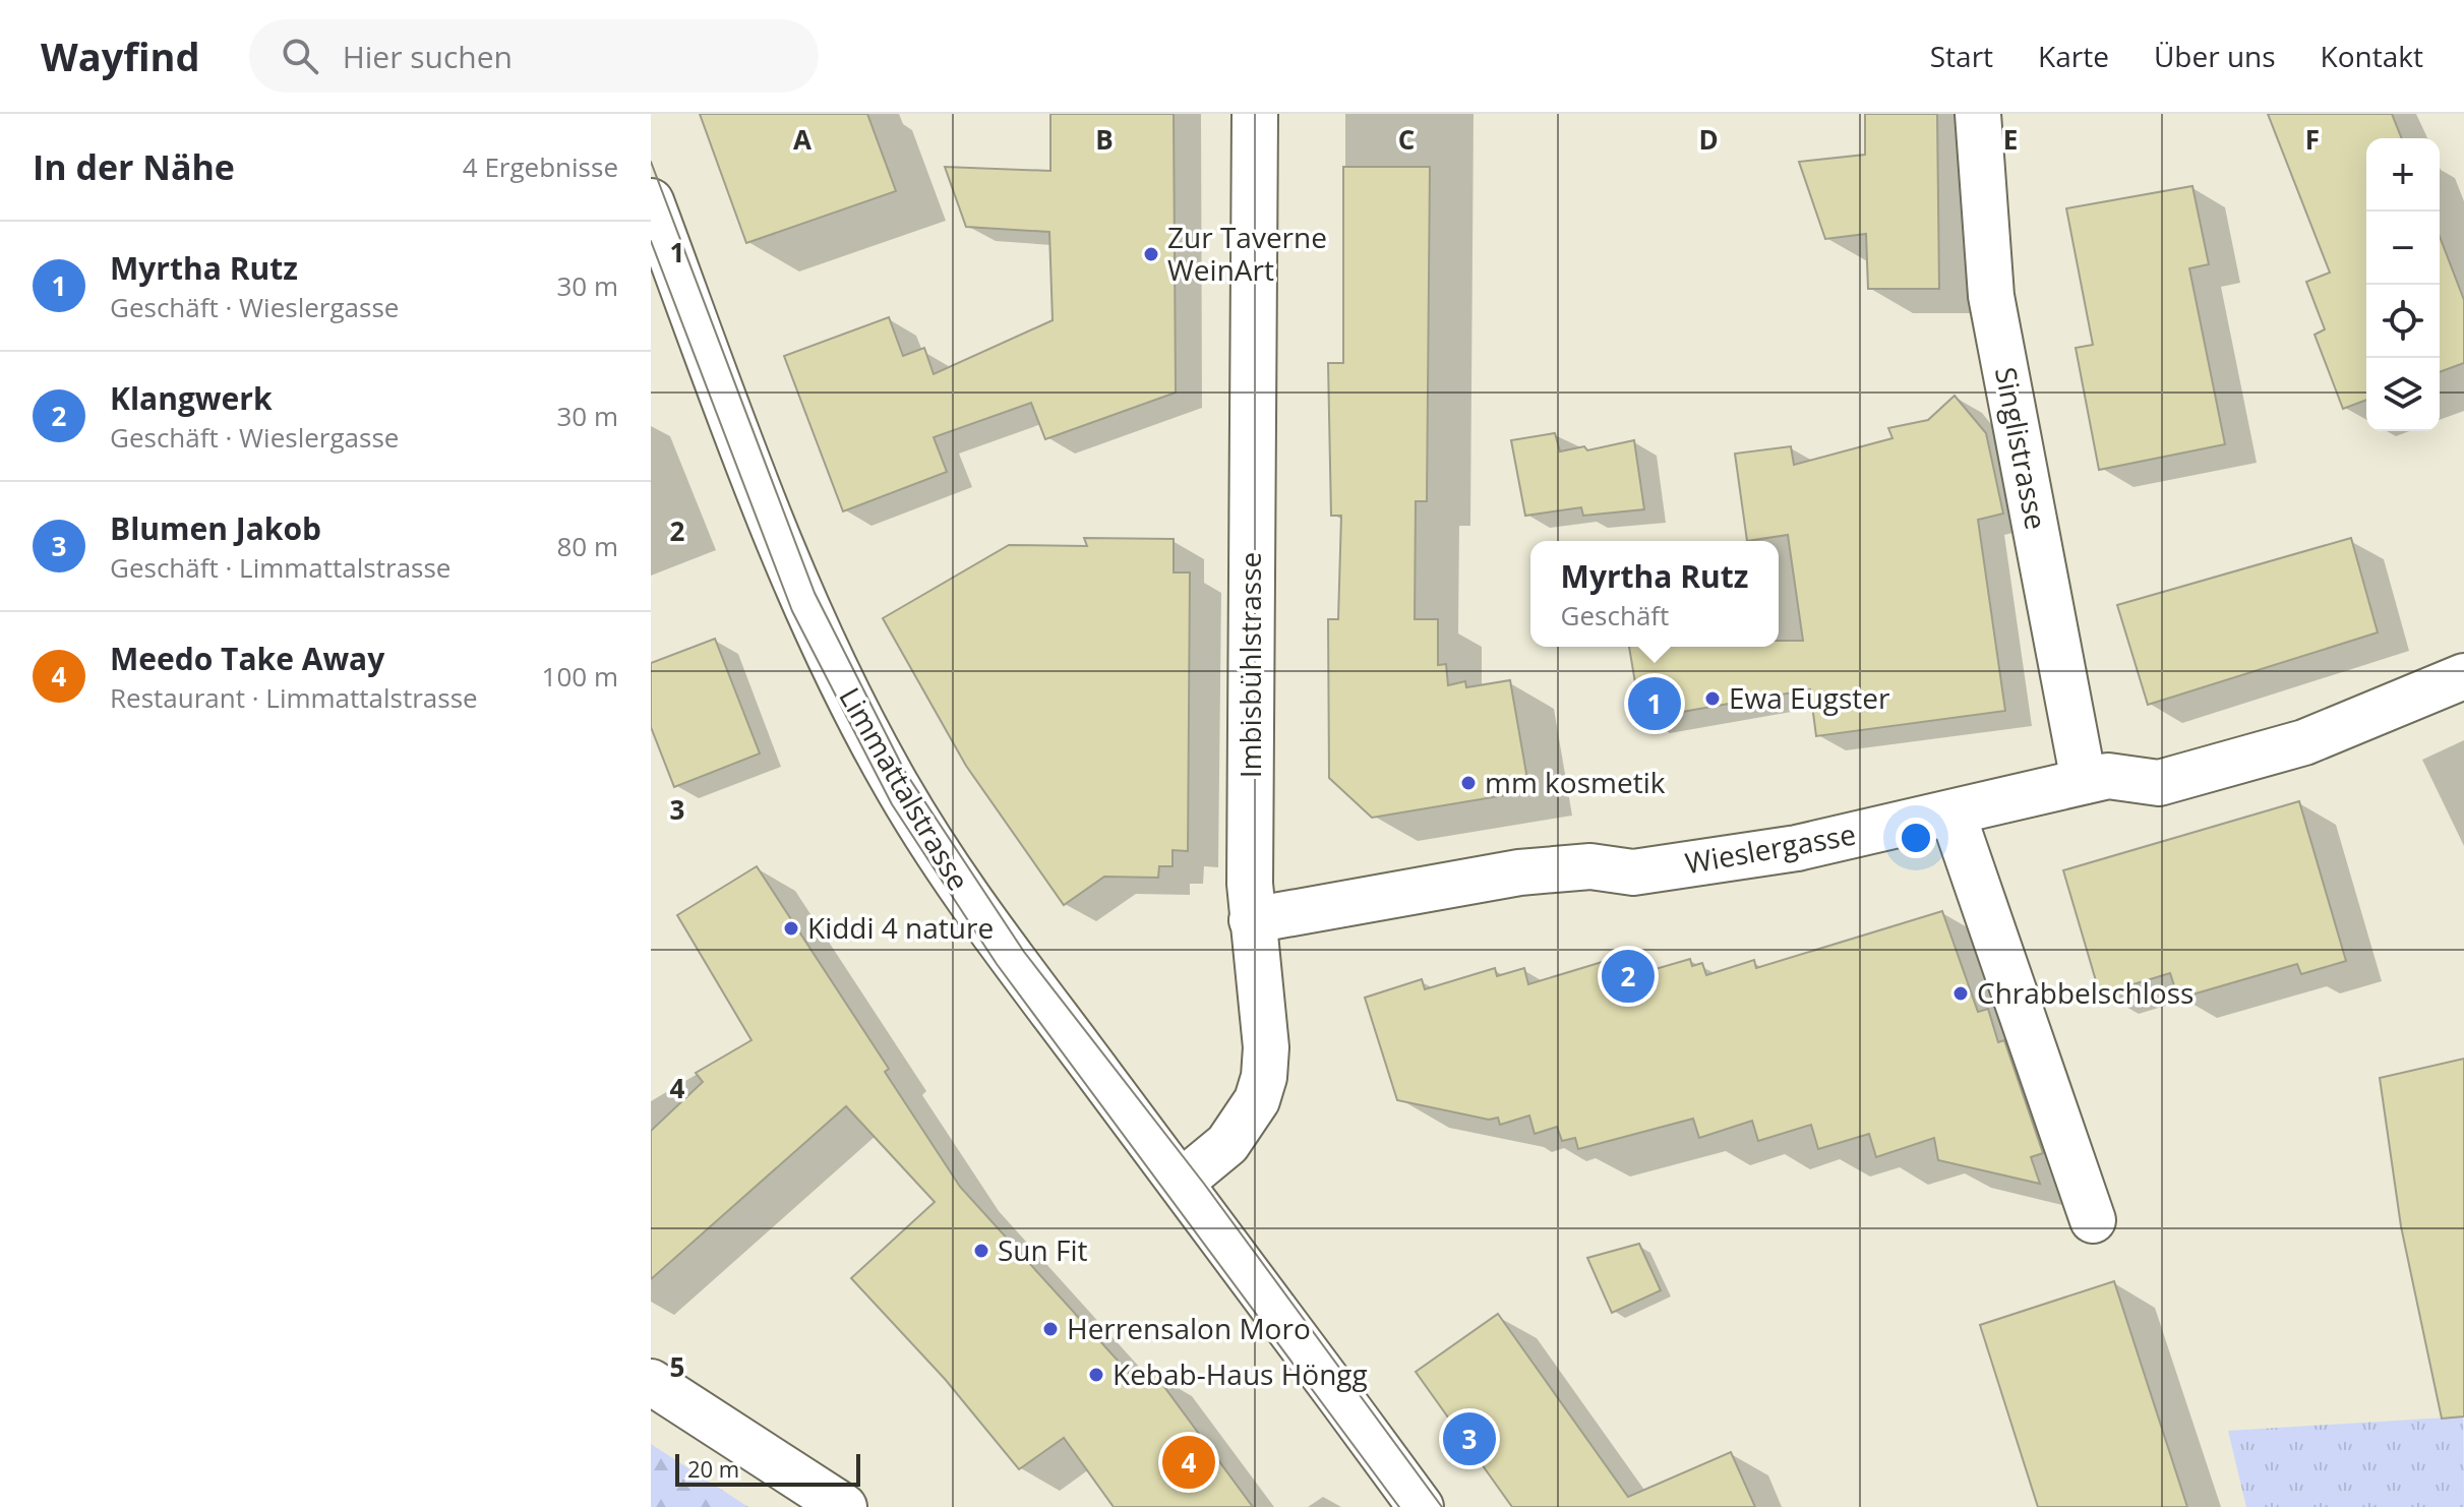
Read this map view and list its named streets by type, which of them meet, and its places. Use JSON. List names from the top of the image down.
{
  "streets": {
    "street": [
      "Singlistrasse",
      "Imbisbühlstrasse",
      "Limmattalstrasse",
      "Wieslergasse"
    ]
  },
  "crossings": [
    ["Singlistrasse", "Wieslergasse"],
    ["Imbisbühlstrasse", "Limmattalstrasse"],
    ["Imbisbühlstrasse", "Wieslergasse"]
  ],
  "places": [
    "Zur Taverne WeinArt",
    "Ewa Eugster",
    "mm kosmetik",
    "Kiddi 4 nature",
    "Chrabbelschloss",
    "Sun Fit",
    "Herrensalon Moro",
    "Kebab-Haus Höngg"
  ],
  "scale_bar": "20 m",
  "page": {
    "header": "Wayfind",
    "search": "Hier suchen",
    "nav": [
      "Start",
      "Karte",
      "Über uns",
      "Kontakt"
    ],
    "heading": ["In der Nähe", "4 Ergebnisse"],
    "map_buttons": ["+", "−"],
    "list": [
      {
        "mark": "1",
        "name": "Myrtha Rutz",
        "note": "Geschäft · Wieslergasse",
        "value": "30 m"
      },
      {
        "mark": "2",
        "name": "Klangwerk",
        "note": "Geschäft · Wieslergasse",
        "value": "30 m"
      },
      {
        "mark": "3",
        "name": "Blumen Jakob",
        "note": "Geschäft · Limmattalstrasse",
        "value": "80 m"
      },
      {
        "mark": "4",
        "name": "Meedo Take Away",
        "note": "Restaurant · Limmattalstrasse",
        "value": "100 m"
      }
    ],
    "popup": ["Myrtha Rutz", "Geschäft"],
    "pins": [
      "1",
      "2",
      "3",
      "4"
    ],
    "scale": "20 m"
  },
  "grid": {
    "columns": [
      "A",
      "B",
      "C",
      "D",
      "E",
      "F"
    ],
    "rows": [
      "1",
      "2",
      "3",
      "4",
      "5"
    ]
  }
}
